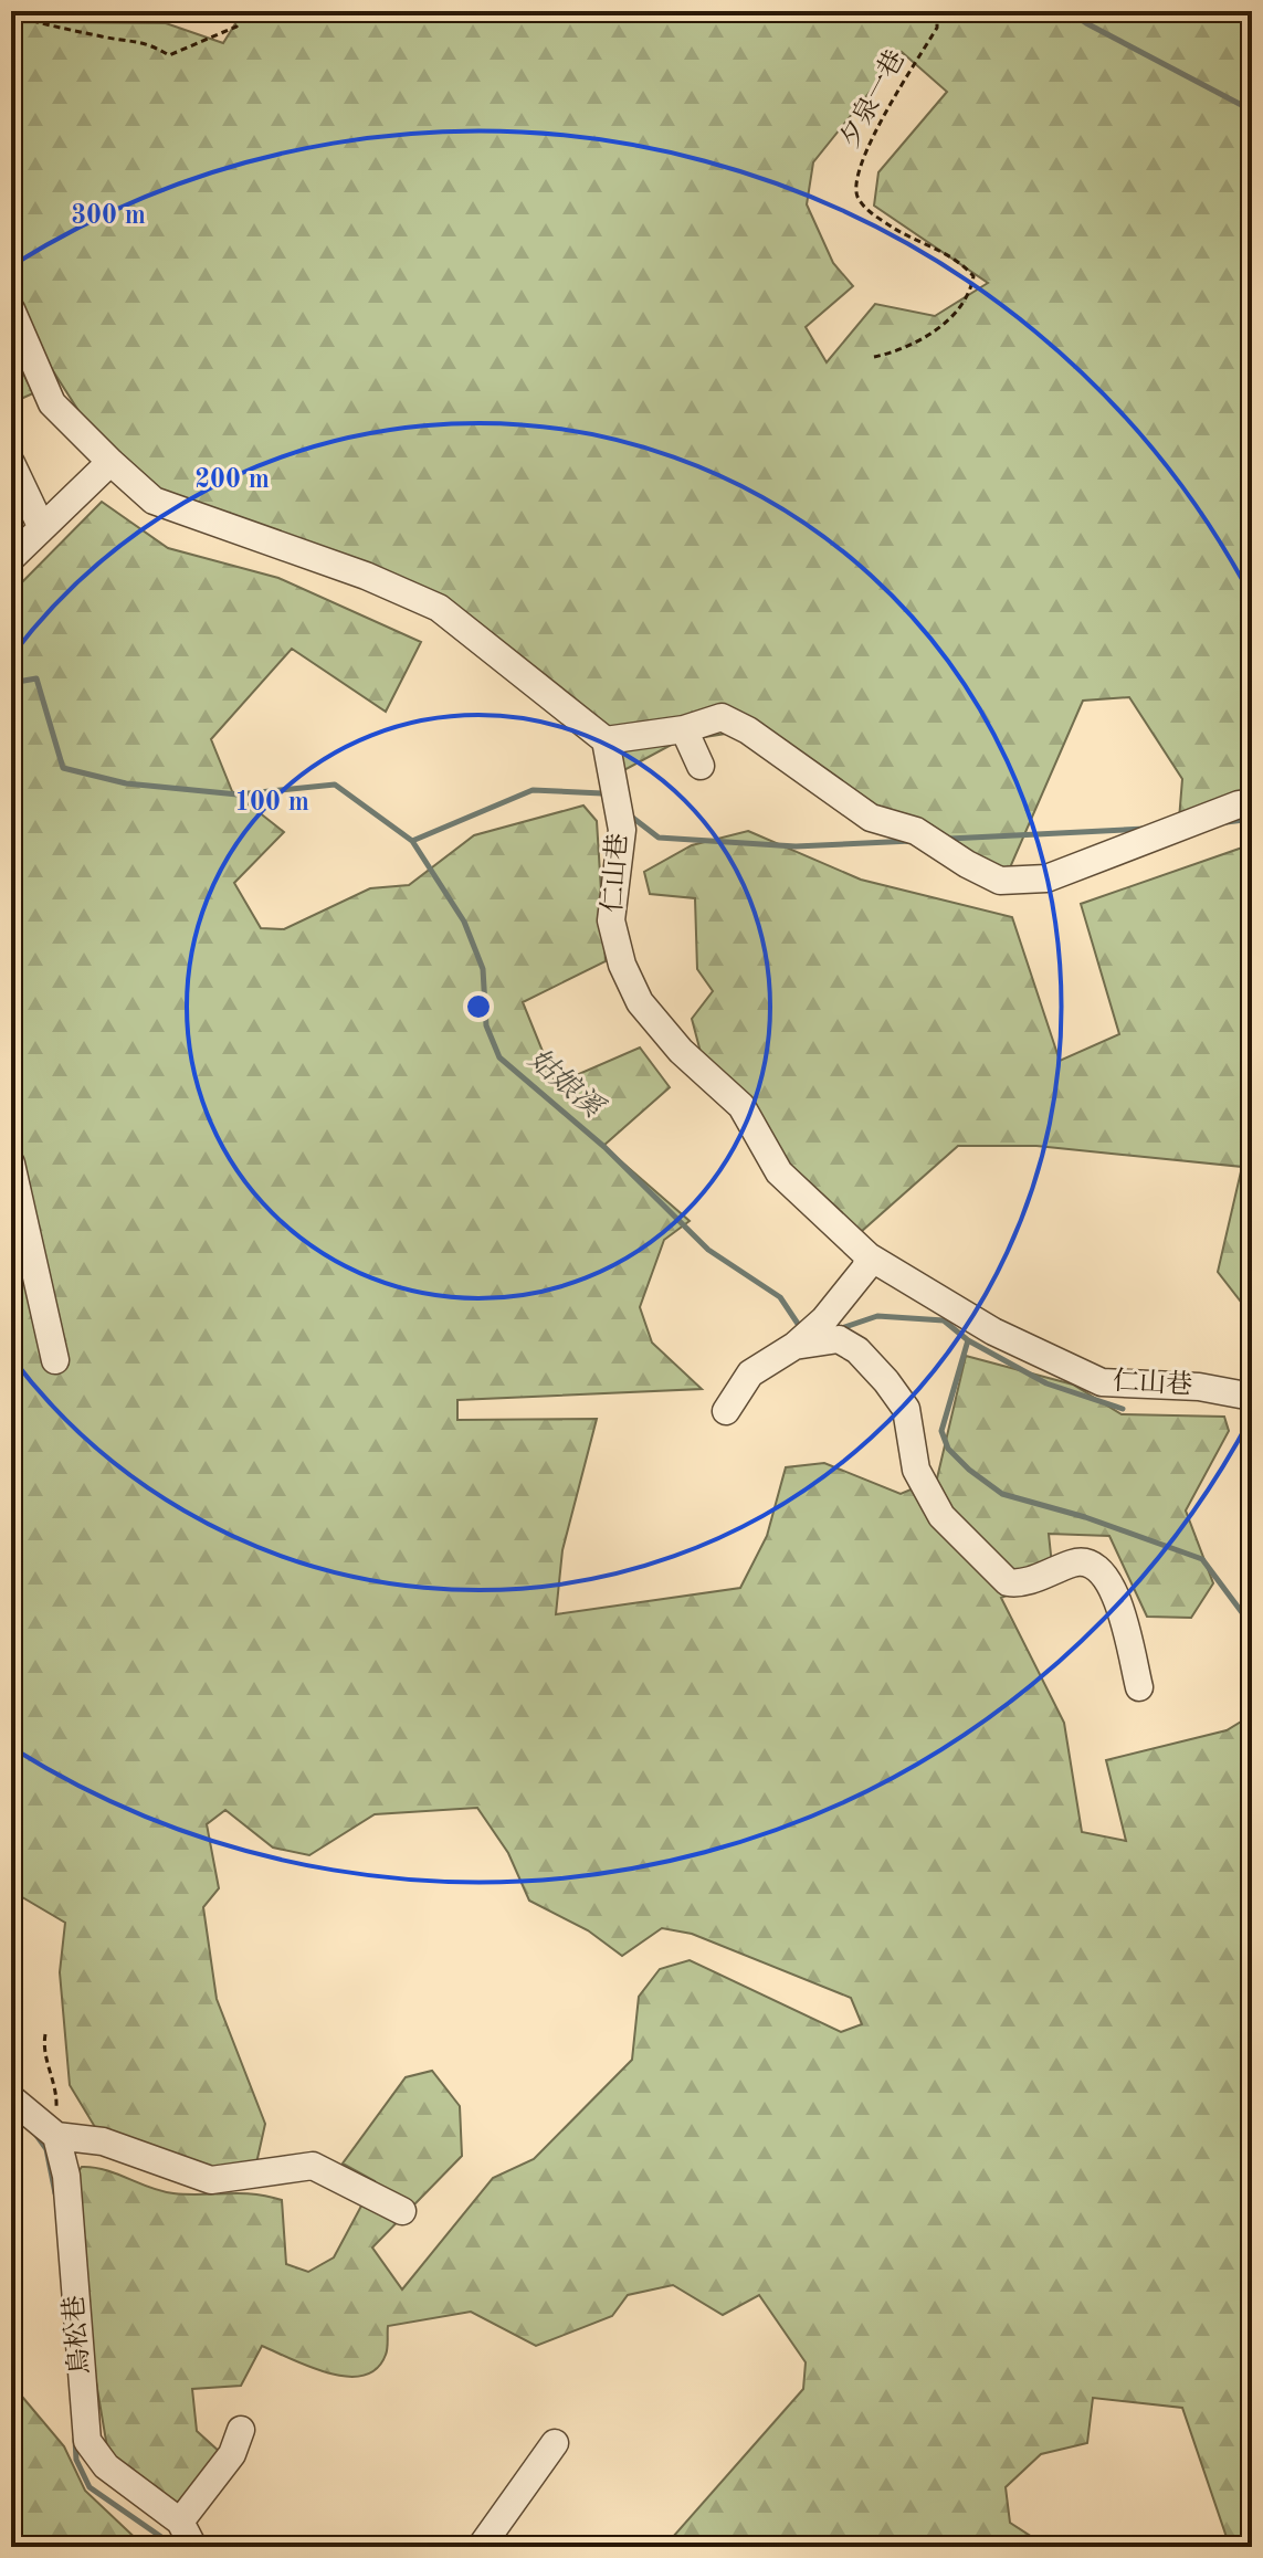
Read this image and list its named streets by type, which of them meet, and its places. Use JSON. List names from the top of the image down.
{
  "streets": {
    "lane": ["仁山巷", "鳥松巷"],
    "path": ["夕泉一巷"]
  },
  "water": ["姑娘溪"],
  "rings": ["300 m", "200 m", "100 m"]
}
